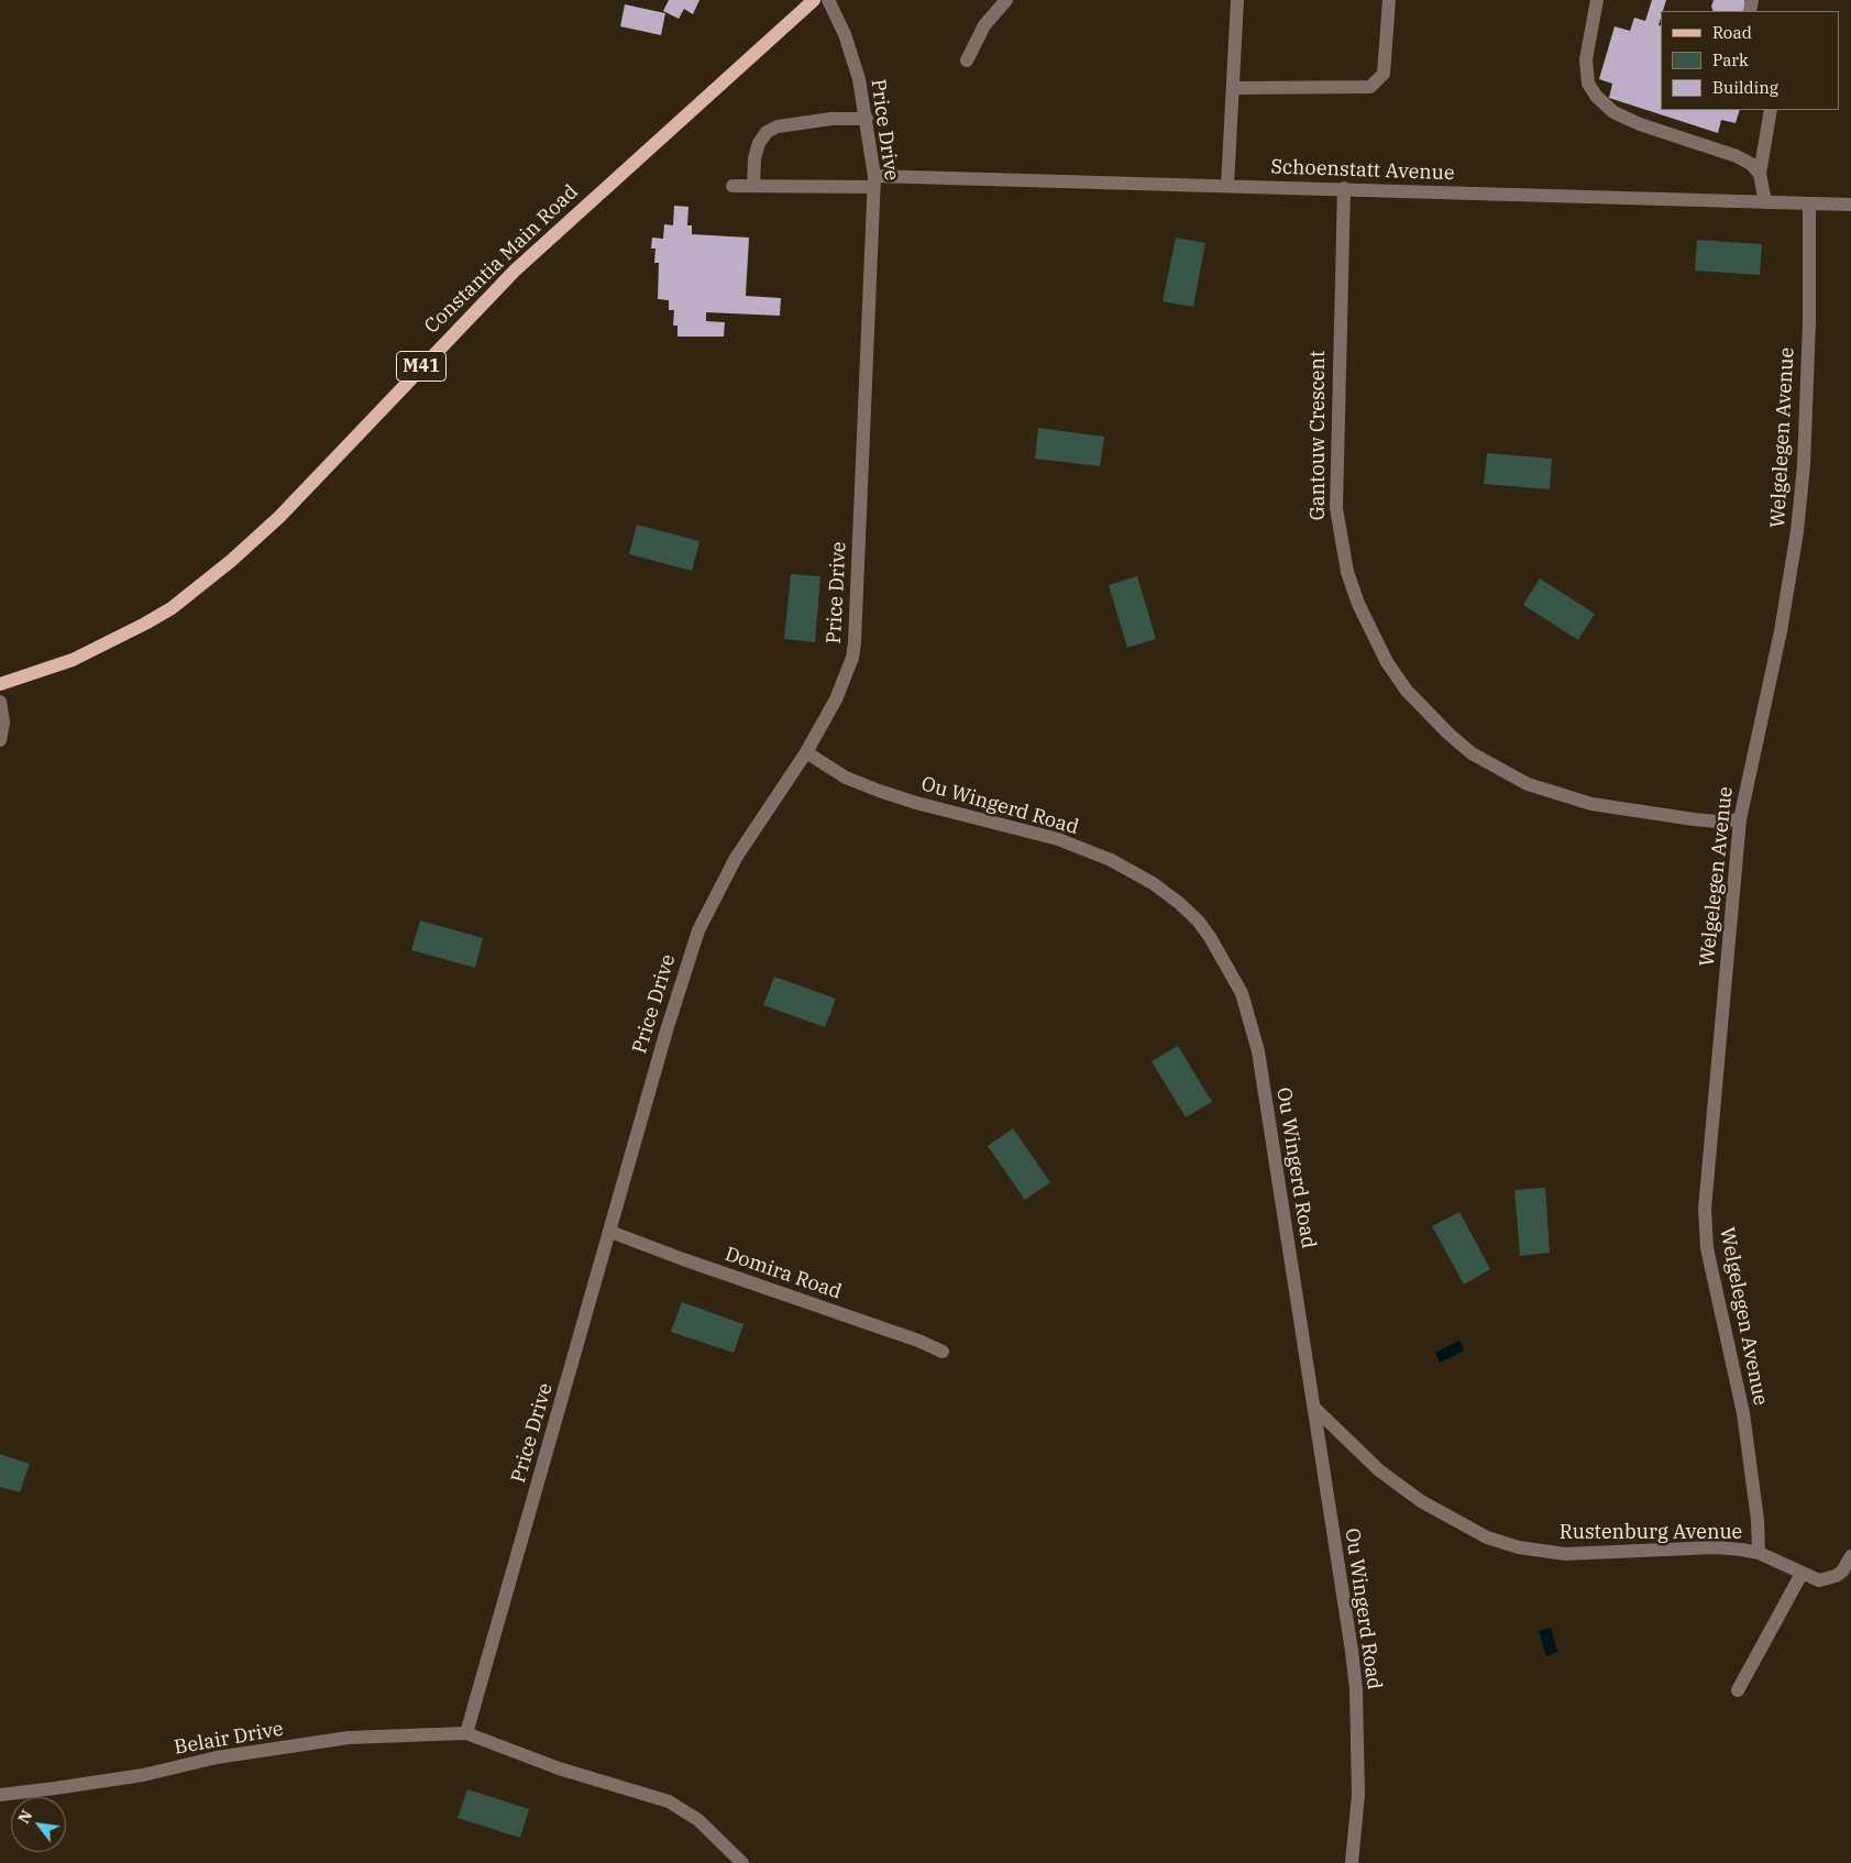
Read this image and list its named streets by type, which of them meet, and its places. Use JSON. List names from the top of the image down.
{
  "streets": {
    "main road": ["Constantia Main Road", "M41"],
    "street": [
      "Price Drive",
      "Schoenstatt Avenue",
      "Gantouw Crescent",
      "Welgelegen Avenue",
      "Ou Wingerd Road",
      "Domira Road",
      "Rustenburg Avenue",
      "Belair Drive"
    ]
  },
  "crossings": [
    ["Price Drive", "Schoenstatt Avenue"],
    ["Price Drive", "Ou Wingerd Road"],
    ["Price Drive", "Domira Road"],
    ["Price Drive", "Belair Drive"],
    ["Schoenstatt Avenue", "Gantouw Crescent"],
    ["Schoenstatt Avenue", "Welgelegen Avenue"],
    ["Gantouw Crescent", "Welgelegen Avenue"],
    ["Welgelegen Avenue", "Rustenburg Avenue"],
    ["Ou Wingerd Road", "Rustenburg Avenue"]
  ],
  "legend": ["Road", "Park", "Building"],
  "north": "top left"
}
